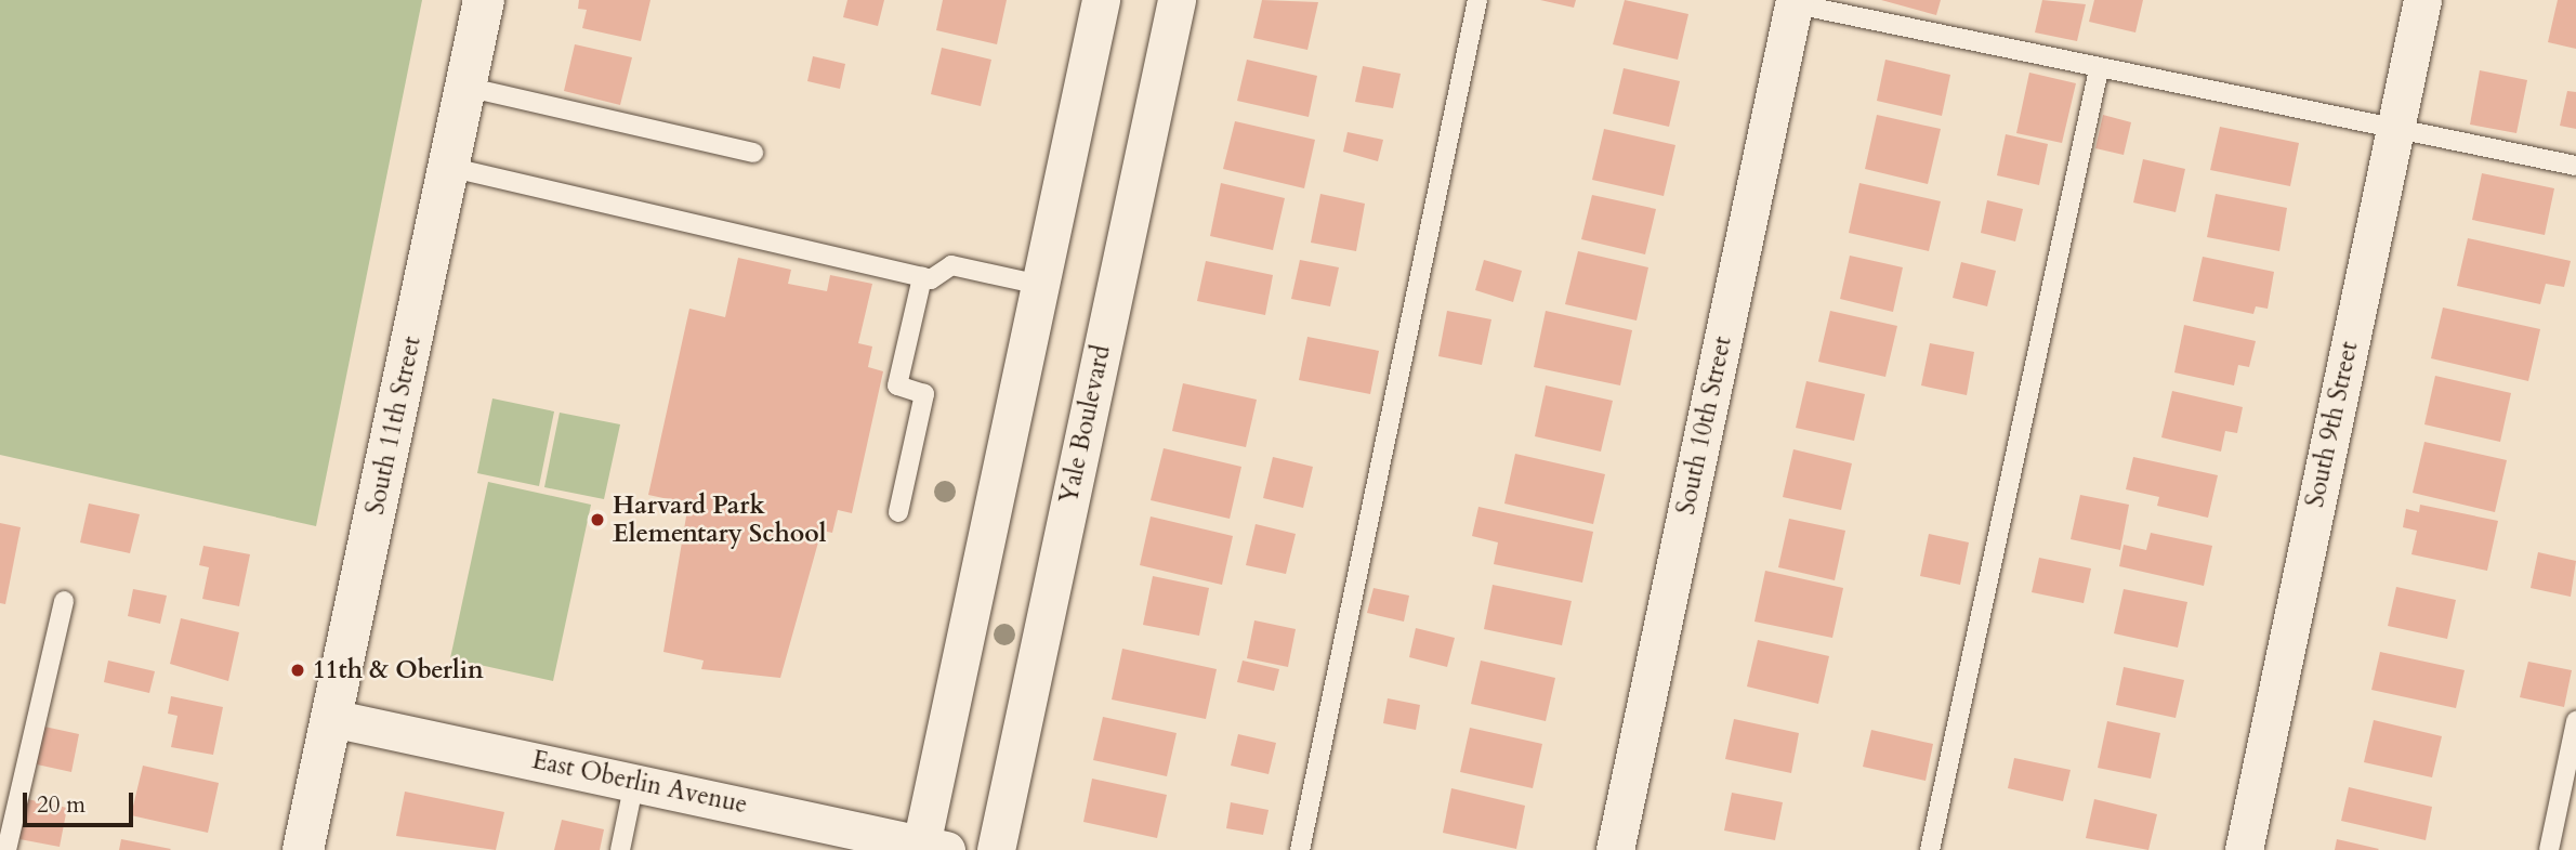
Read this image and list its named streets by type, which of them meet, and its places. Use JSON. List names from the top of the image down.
{
  "streets": {
    "street": [
      "Yale Boulevard",
      "South 9th Street",
      "South 11th Street",
      "South 10th Street",
      "East Oberlin Avenue"
    ]
  },
  "crossings": [
    ["South 11th Street", "East Oberlin Avenue"]
  ],
  "places": ["Harvard Park Elementary School", "11th & Oberlin"],
  "scale_bar": "20 m"
}
